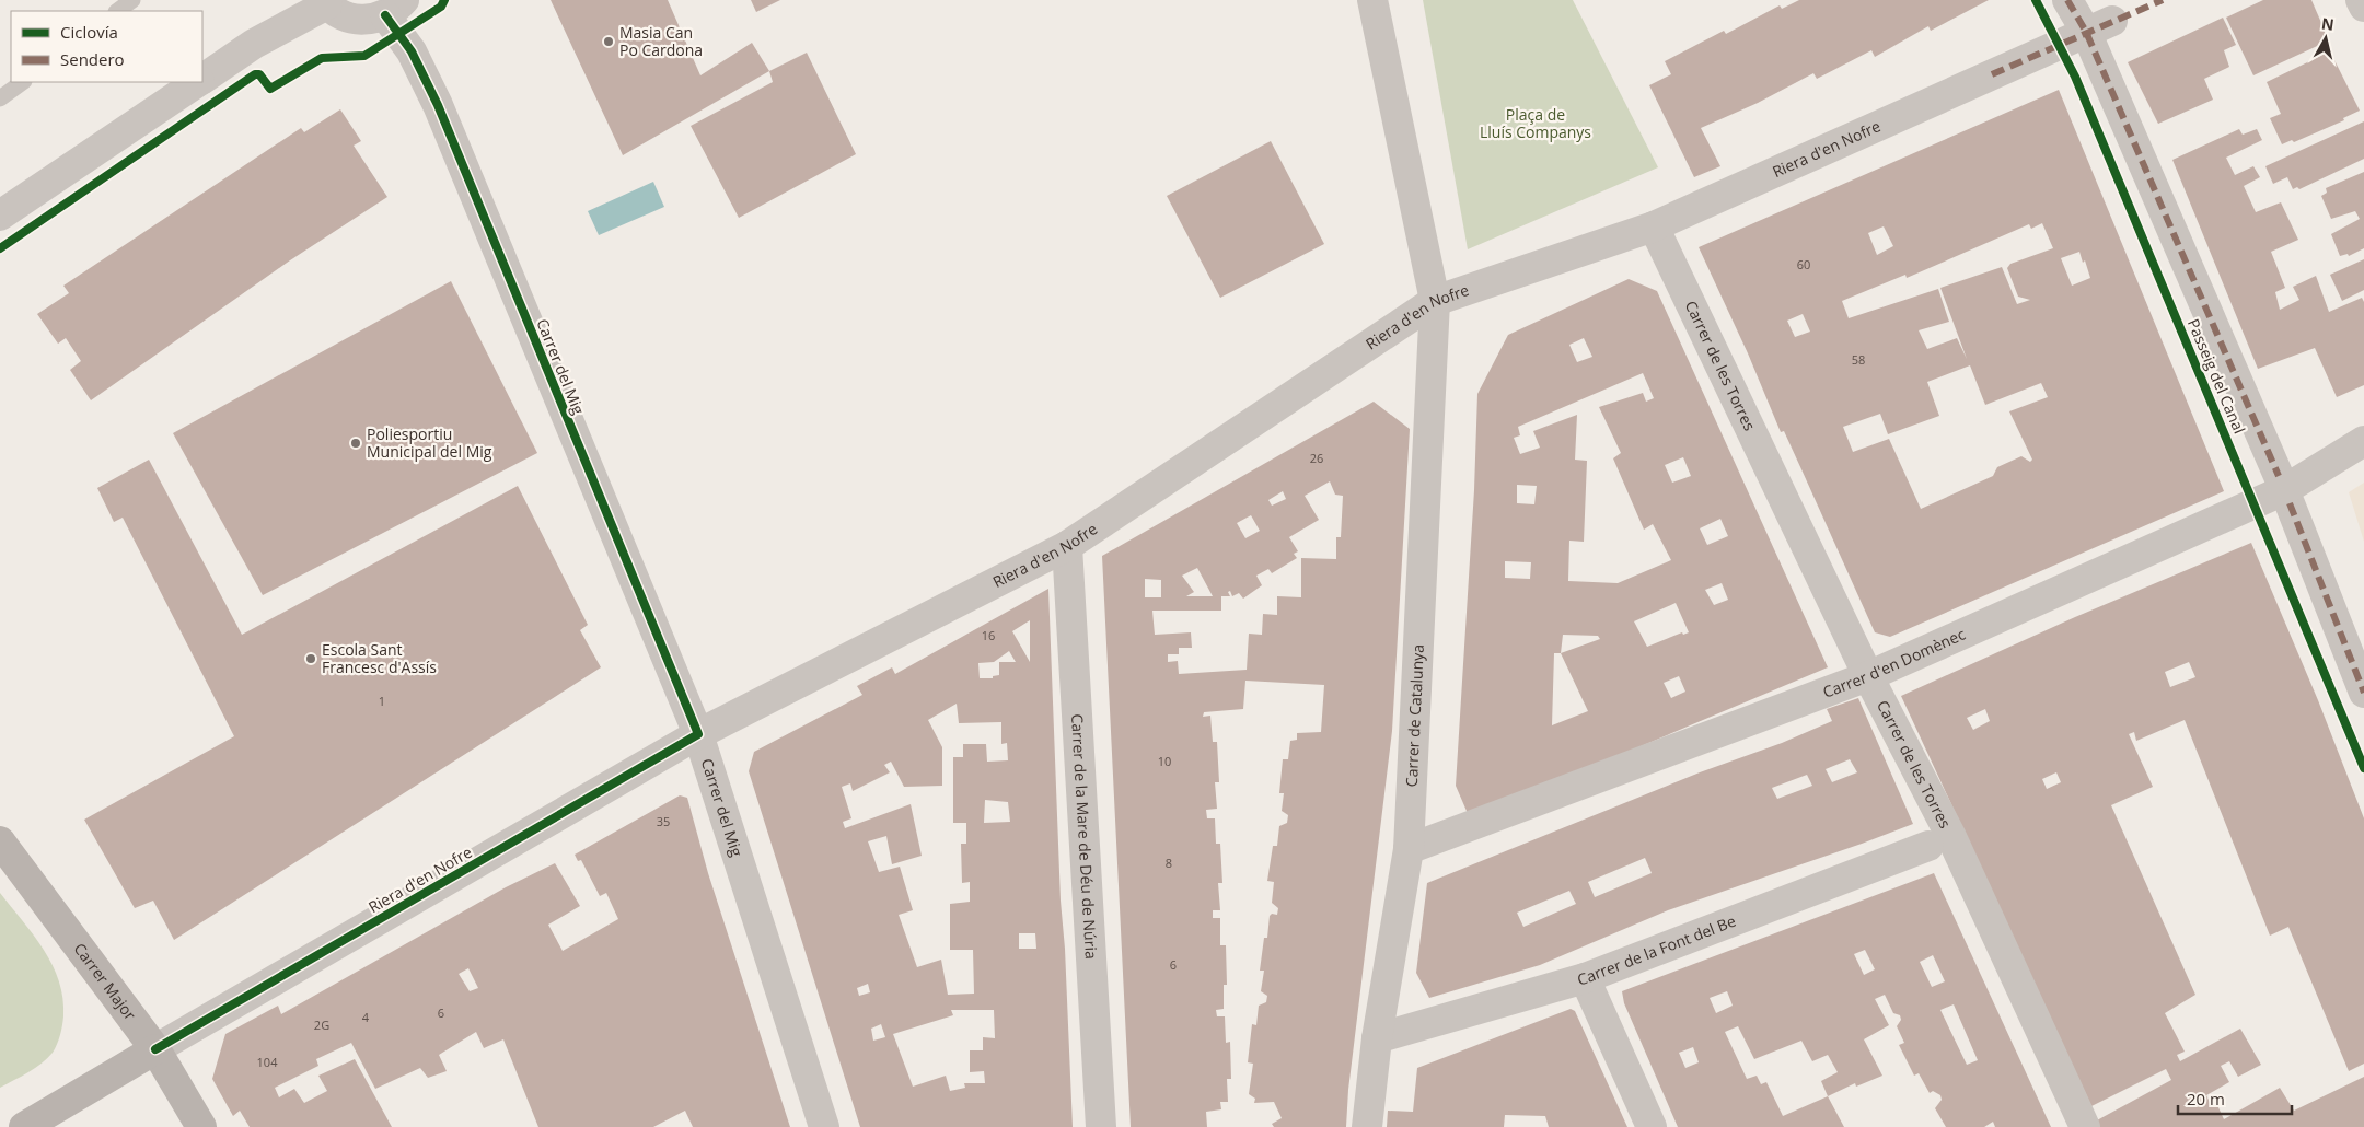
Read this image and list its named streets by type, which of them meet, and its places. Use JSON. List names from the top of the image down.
{
  "streets": {
    "street": [
      "Riera d'en Nofre",
      "Carrer de les Torres",
      "Carrer del Mig",
      "Passeig del Canal",
      "Carrer d'en Domènec",
      "Carrer de Catalunya",
      "Carrer de la Mare de Déu de Núria",
      "Carrer de la Font del Be",
      "Carrer Major"
    ]
  },
  "crossings": [
    ["Riera d'en Nofre", "Carrer de les Torres"],
    ["Riera d'en Nofre", "Carrer del Mig"],
    ["Riera d'en Nofre", "Passeig del Canal"],
    ["Riera d'en Nofre", "Carrer de Catalunya"],
    ["Riera d'en Nofre", "Carrer de la Mare de Déu de Núria"],
    ["Riera d'en Nofre", "Carrer Major"],
    ["Carrer de les Torres", "Carrer d'en Domènec"],
    ["Carrer d'en Domènec", "Carrer de Catalunya"],
    ["Carrer de Catalunya", "Carrer de la Font del Be"]
  ],
  "parks": ["Plaça de Lluís Companys"],
  "places": ["Masia Can Po Cardona", "Poliesportiu Municipal del Mig", "Escola Sant Francesc d'Assís"],
  "house_numbers": [
    "60",
    "58",
    "26",
    "16",
    "1",
    "10",
    "35",
    "8",
    "6",
    "6",
    "4",
    "2G",
    "104"
  ],
  "legend": ["Ciclovía", "Sendero"],
  "scale_bar": "20 m",
  "north": "top"
}
